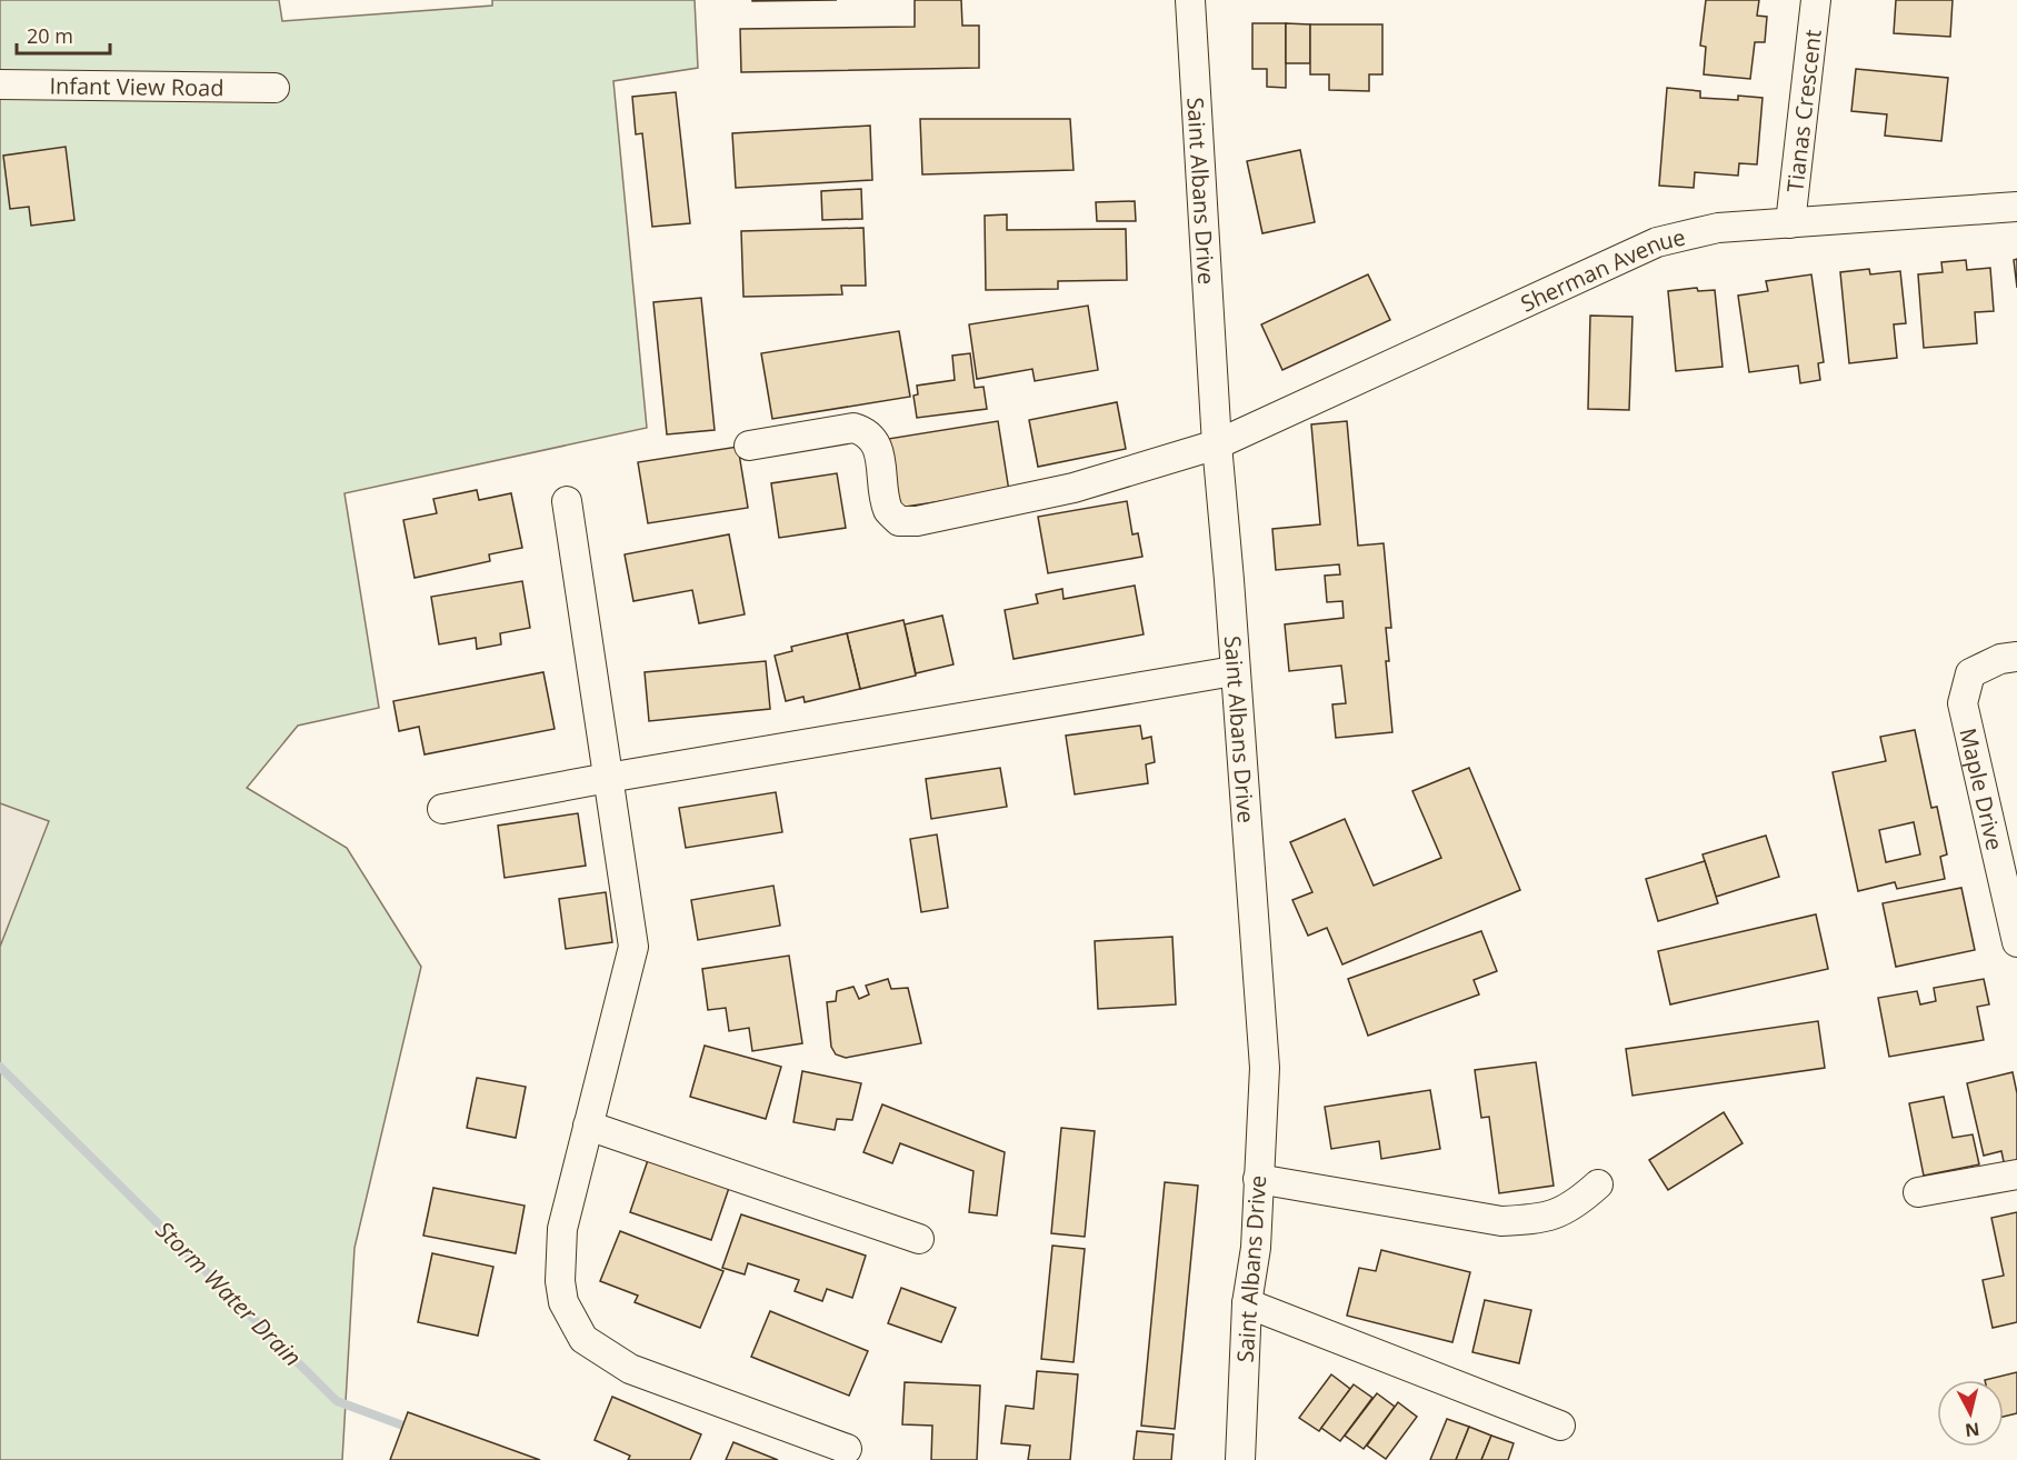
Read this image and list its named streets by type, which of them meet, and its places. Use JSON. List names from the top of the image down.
{
  "streets": {
    "street": [
      "Infant View Road",
      "Tianas Crescent",
      "Saint Albans Drive",
      "Sherman Avenue",
      "Maple Drive"
    ]
  },
  "crossings": [
    ["Tianas Crescent", "Sherman Avenue"],
    ["Saint Albans Drive", "Sherman Avenue"]
  ],
  "water": ["Storm Water Drain"],
  "scale_bar": "20 m",
  "north": "bottom"
}
